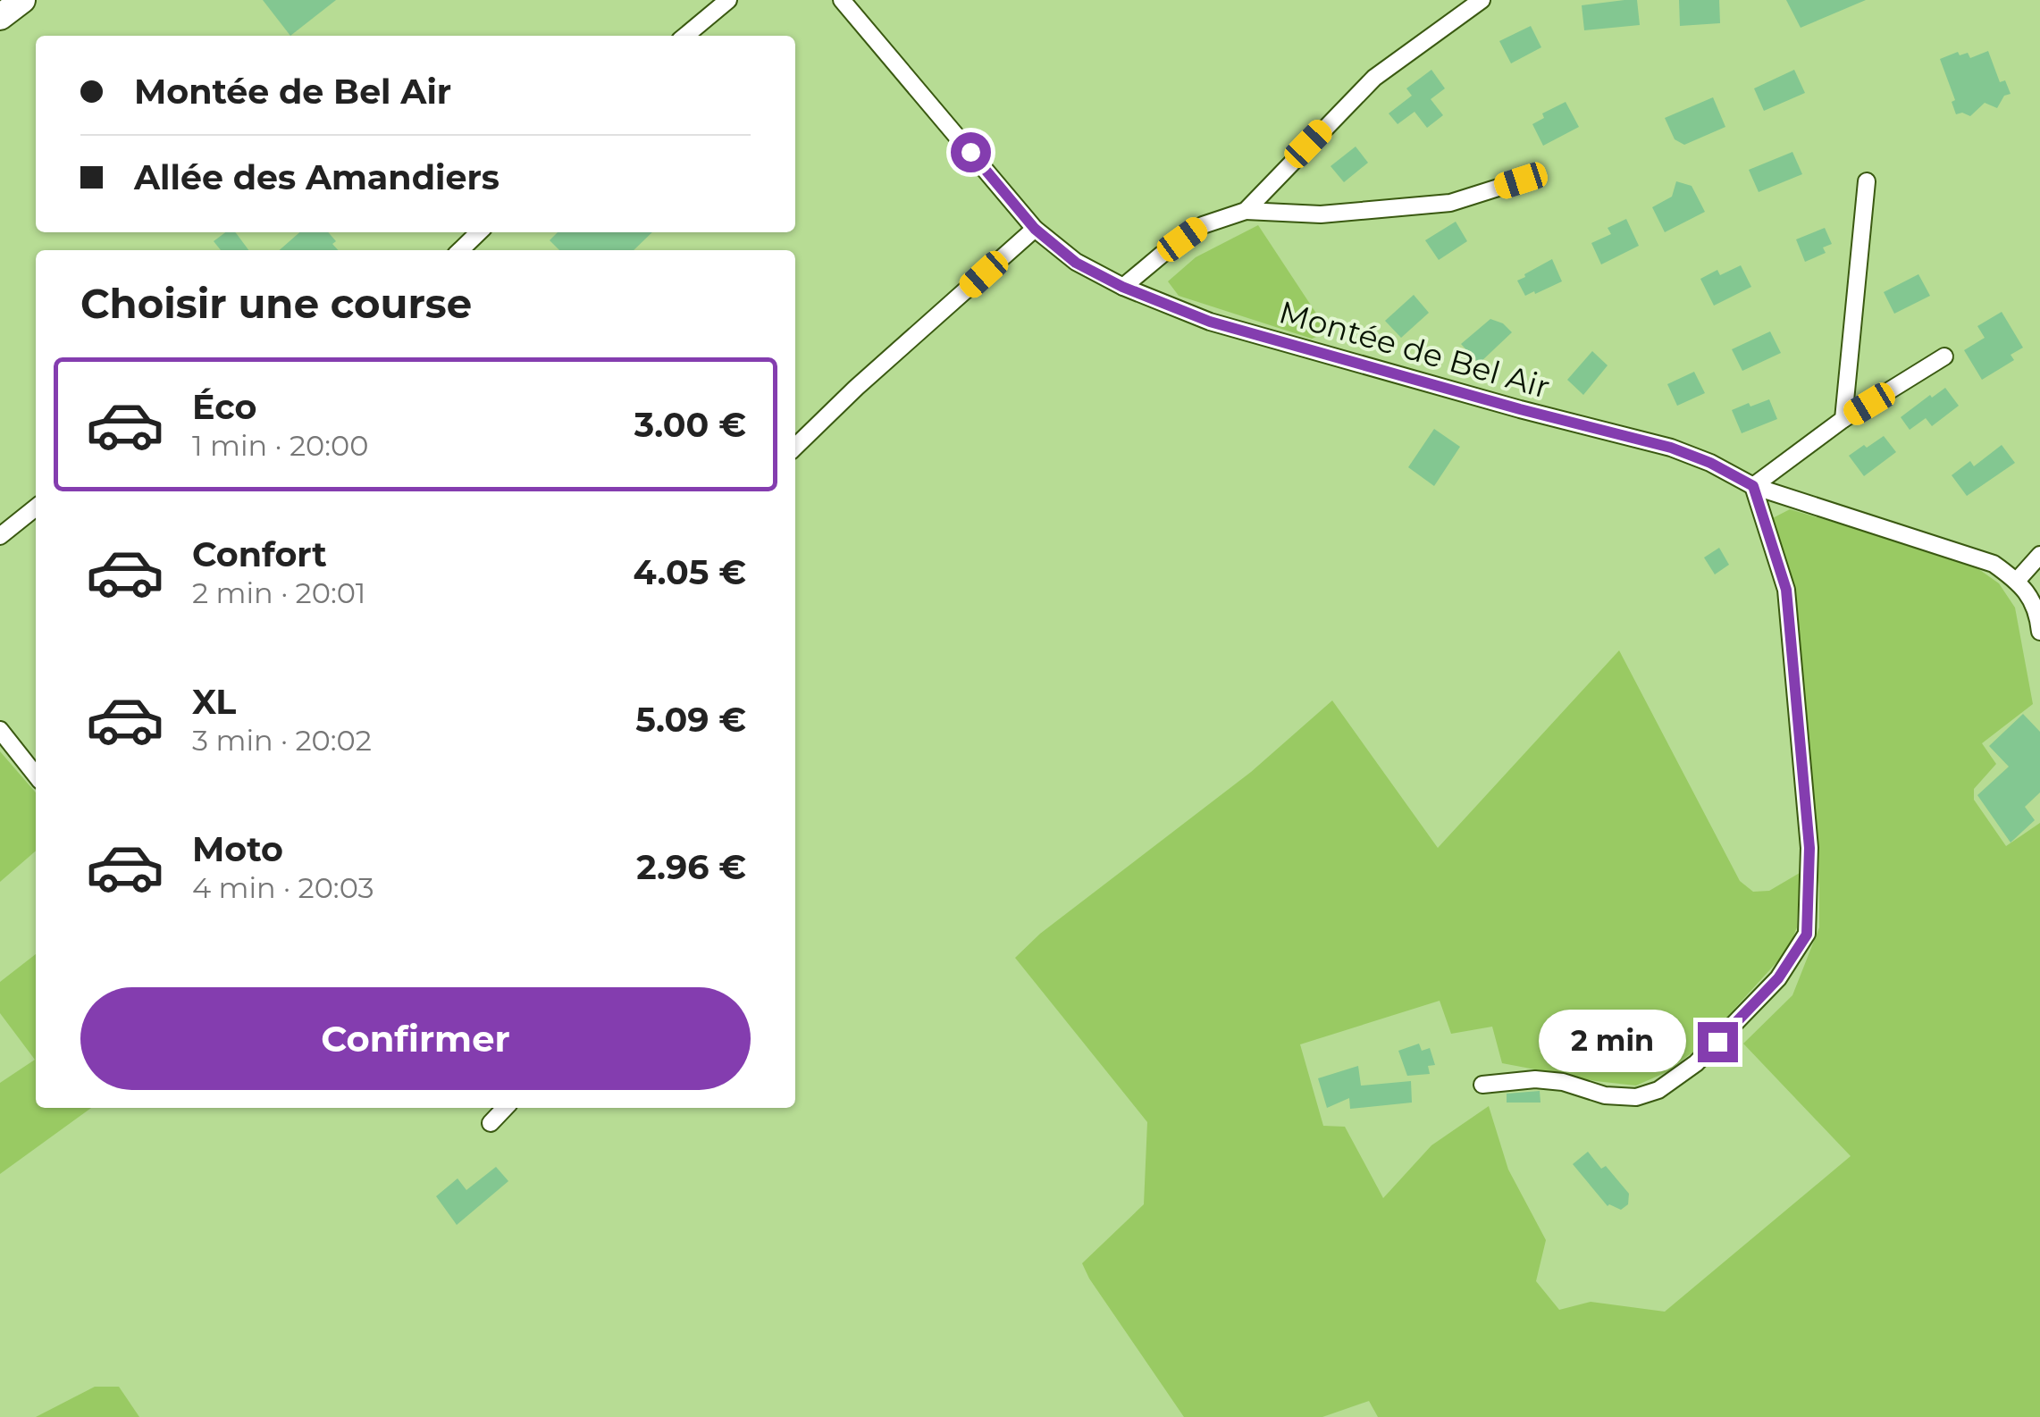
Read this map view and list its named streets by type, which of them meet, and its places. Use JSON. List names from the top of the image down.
{
  "streets": {
    "street": ["Montée de Bel Air"]
  },
  "page": {
    "banner": ["Montée de Bel Air", "Allée des Amandiers"],
    "heading": "Choisir une course",
    "list": [
      {
        "name": "Éco",
        "note": "1 min · 20:00",
        "value": "3.00 €"
      },
      {
        "name": "Confort",
        "note": "2 min · 20:01",
        "value": "4.05 €"
      },
      {
        "name": "XL",
        "note": "3 min · 20:02",
        "value": "5.09 €"
      },
      {
        "name": "Moto",
        "note": "4 min · 20:03",
        "value": "2.96 €"
      }
    ],
    "buttons": "Confirmer",
    "bubble": "2 min"
  }
}
